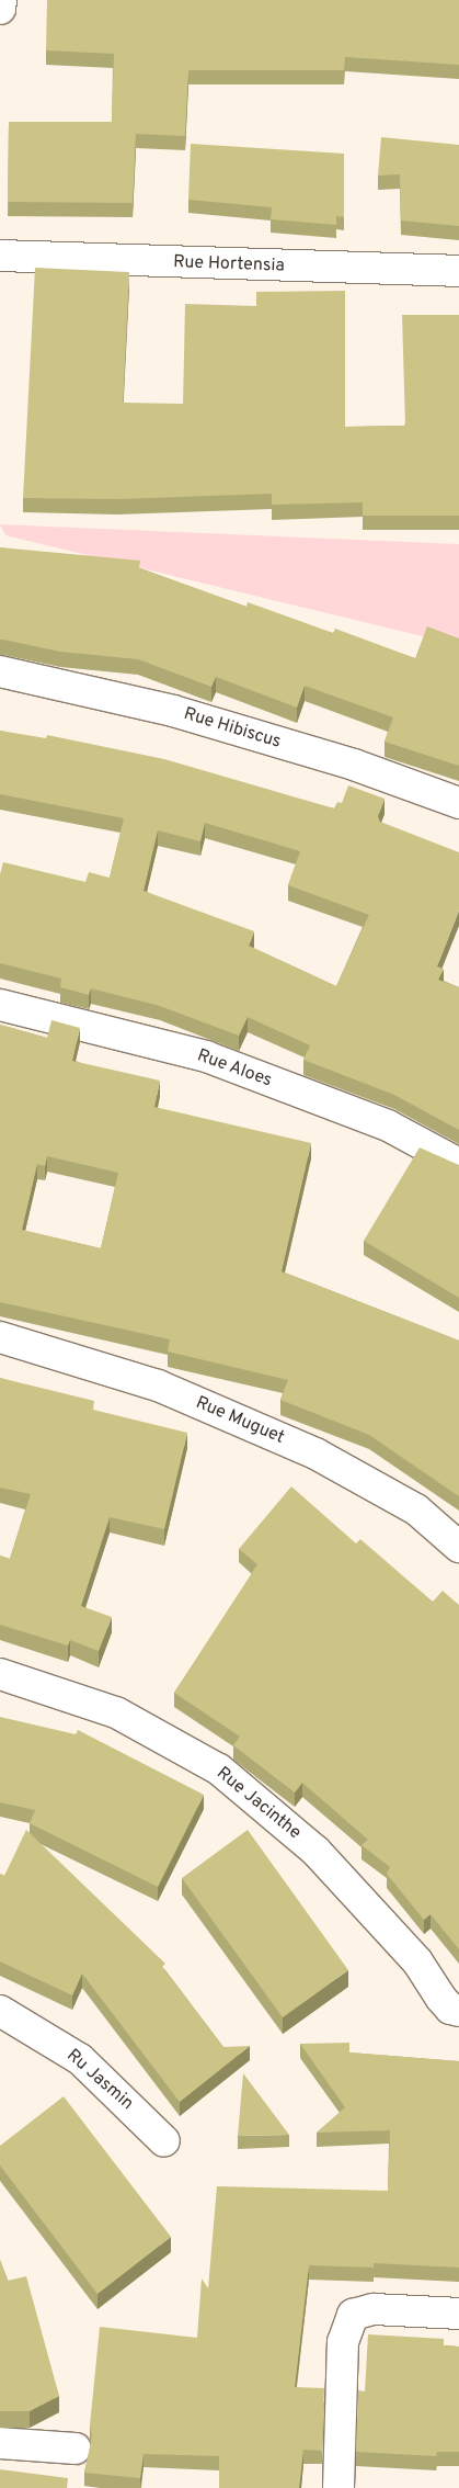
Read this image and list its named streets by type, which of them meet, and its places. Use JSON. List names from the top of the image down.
{
  "streets": {
    "street": [
      "Rue Hortensia",
      "Rue Hibiscus",
      "Rue Aloes",
      "Rue Muguet",
      "Rue Jacinthe",
      "Ru Jasmin"
    ]
  }
}
